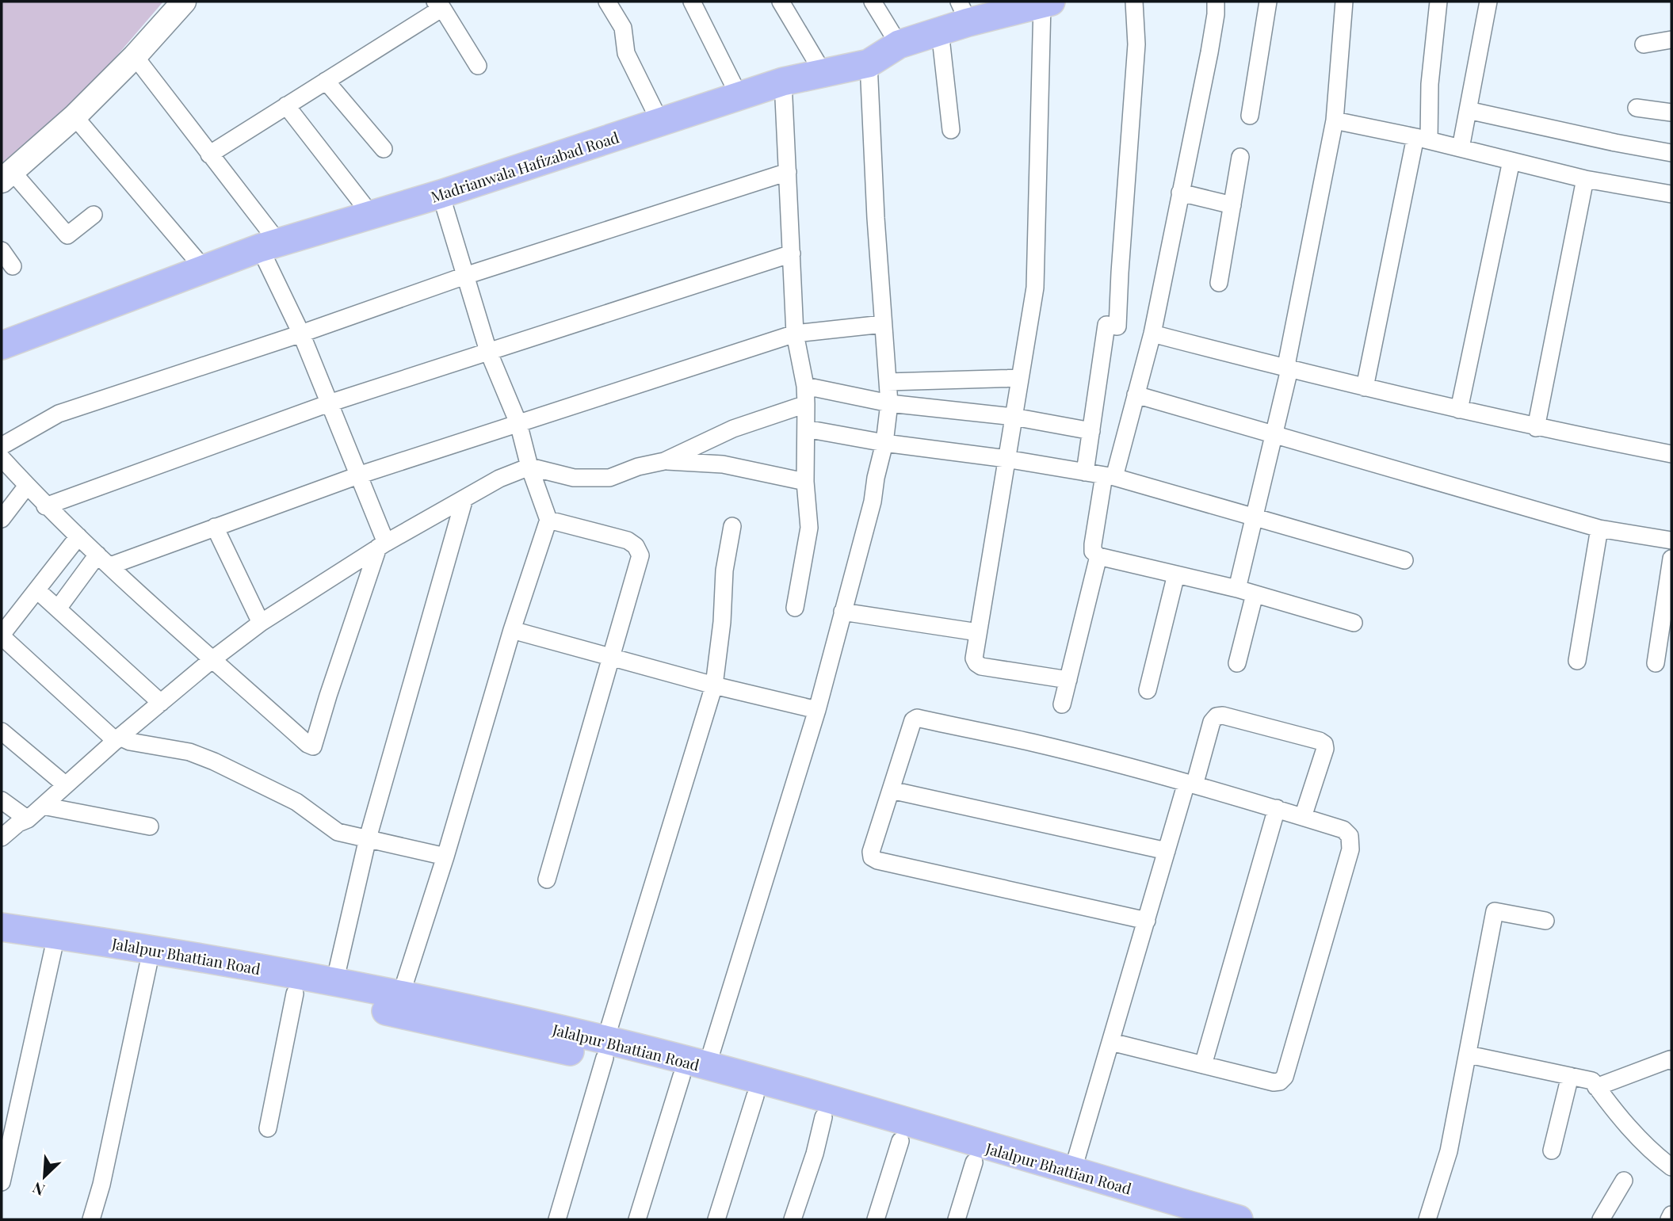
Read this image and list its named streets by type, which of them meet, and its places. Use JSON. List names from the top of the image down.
{
  "streets": {
    "main road": ["Madrianwala Hafizabad Road", "Jalalpur Bhattian Road"]
  },
  "north": "bottom left"
}
